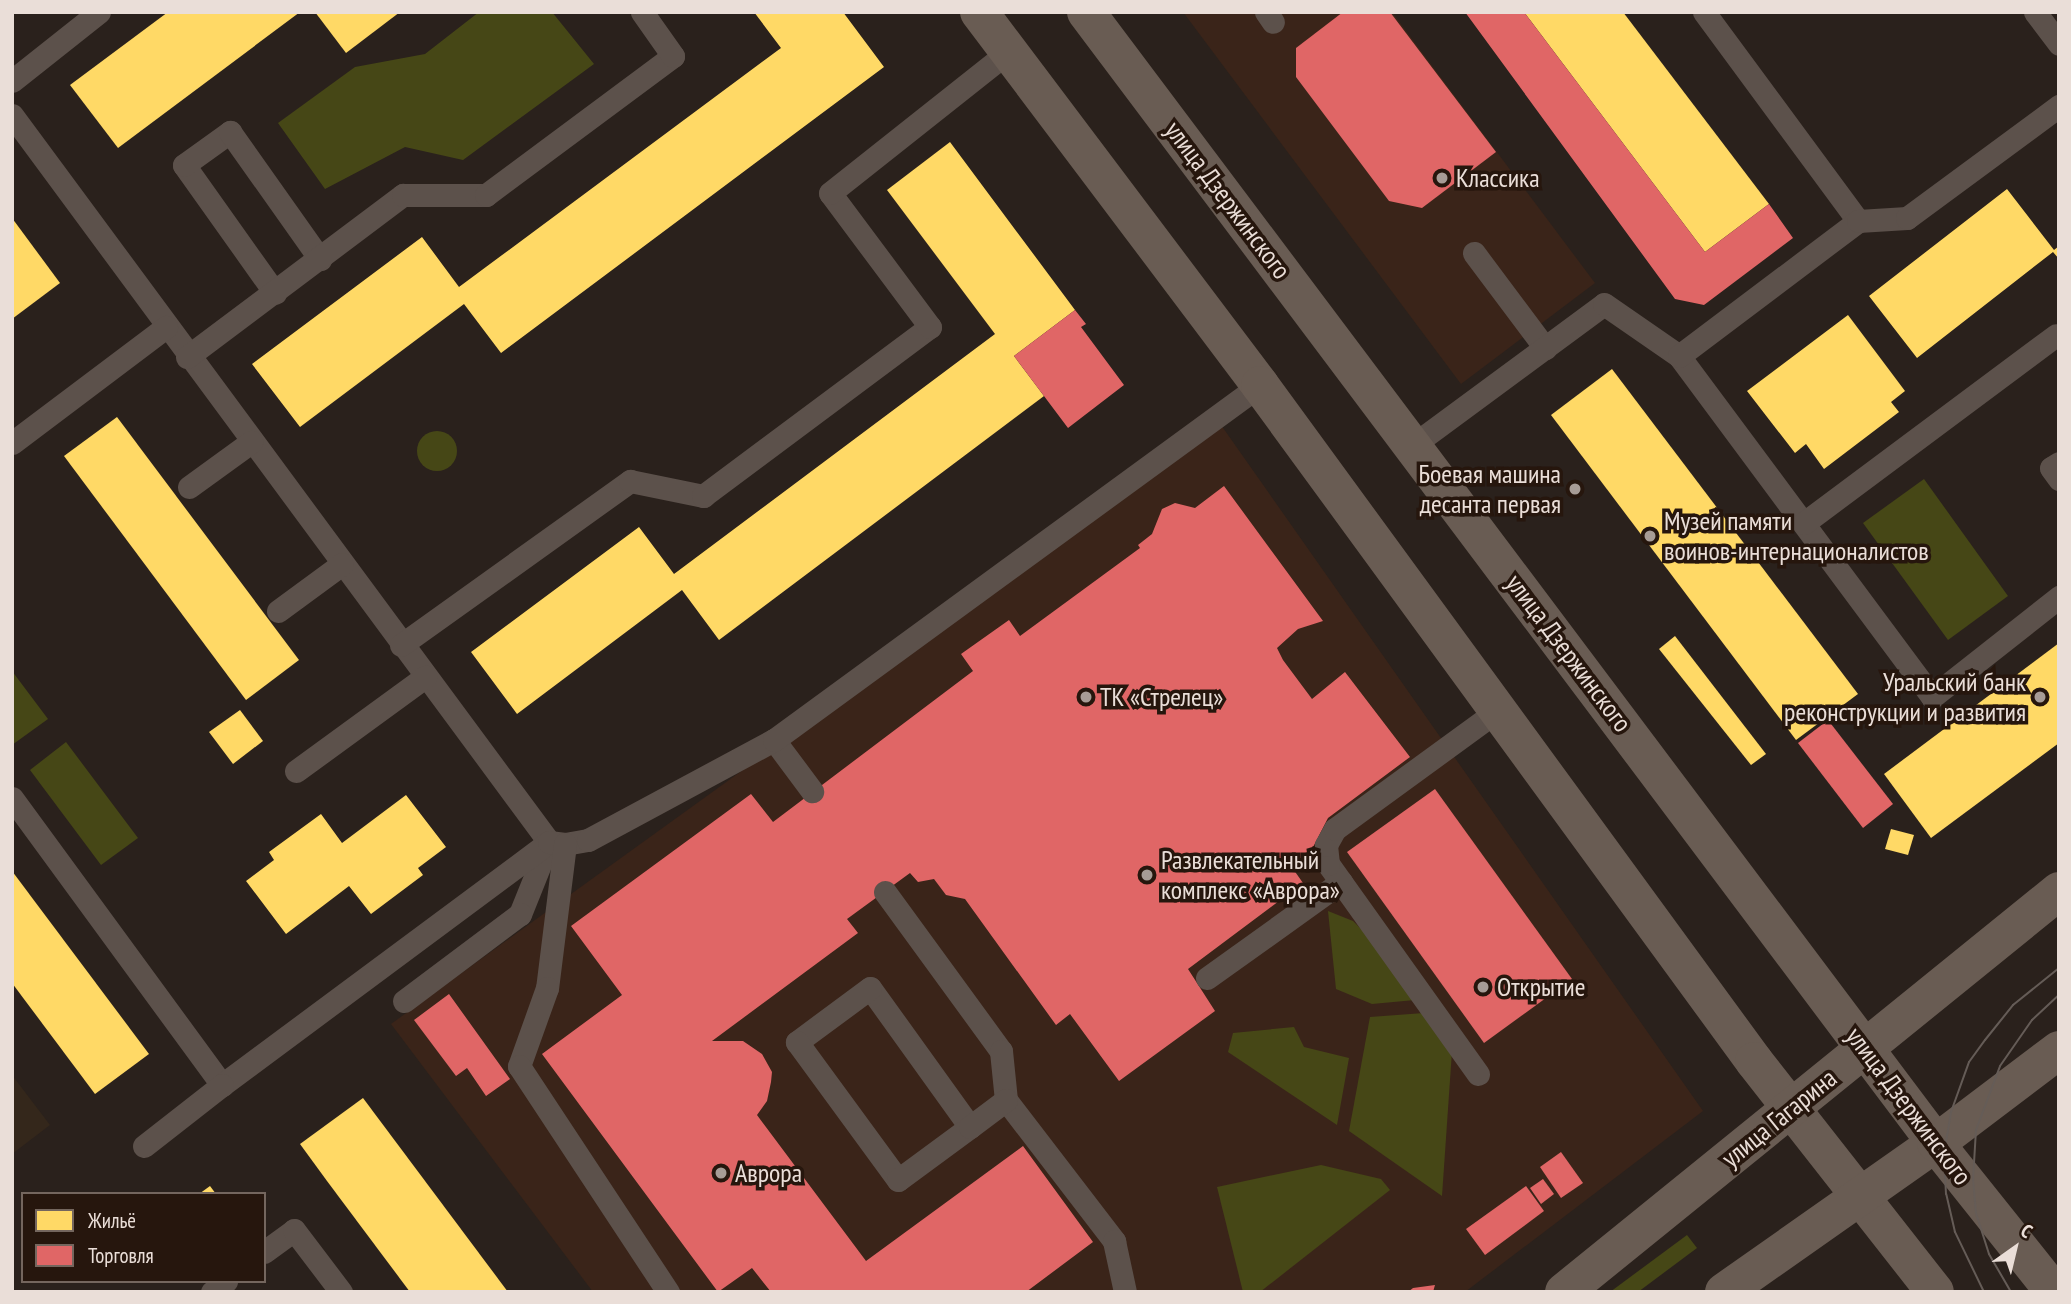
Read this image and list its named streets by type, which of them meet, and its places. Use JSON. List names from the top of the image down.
{
  "streets": {
    "main road": ["улица Дзержинского", "улица Гагарина"]
  },
  "crossings": [
    ["улица Дзержинского", "улица Гагарина"]
  ],
  "places": [
    "Классика",
    "Боевая машина десанта первая",
    "Музей памяти воинов-интернационалистов",
    "ТК «Стрелец»",
    "Уральский банк реконструкции и развития",
    "Развлекательный комплекс «Аврора»",
    "Открытие",
    "Аврора"
  ],
  "legend": ["Жильё", "Торговля"],
  "north": "top right"
}
